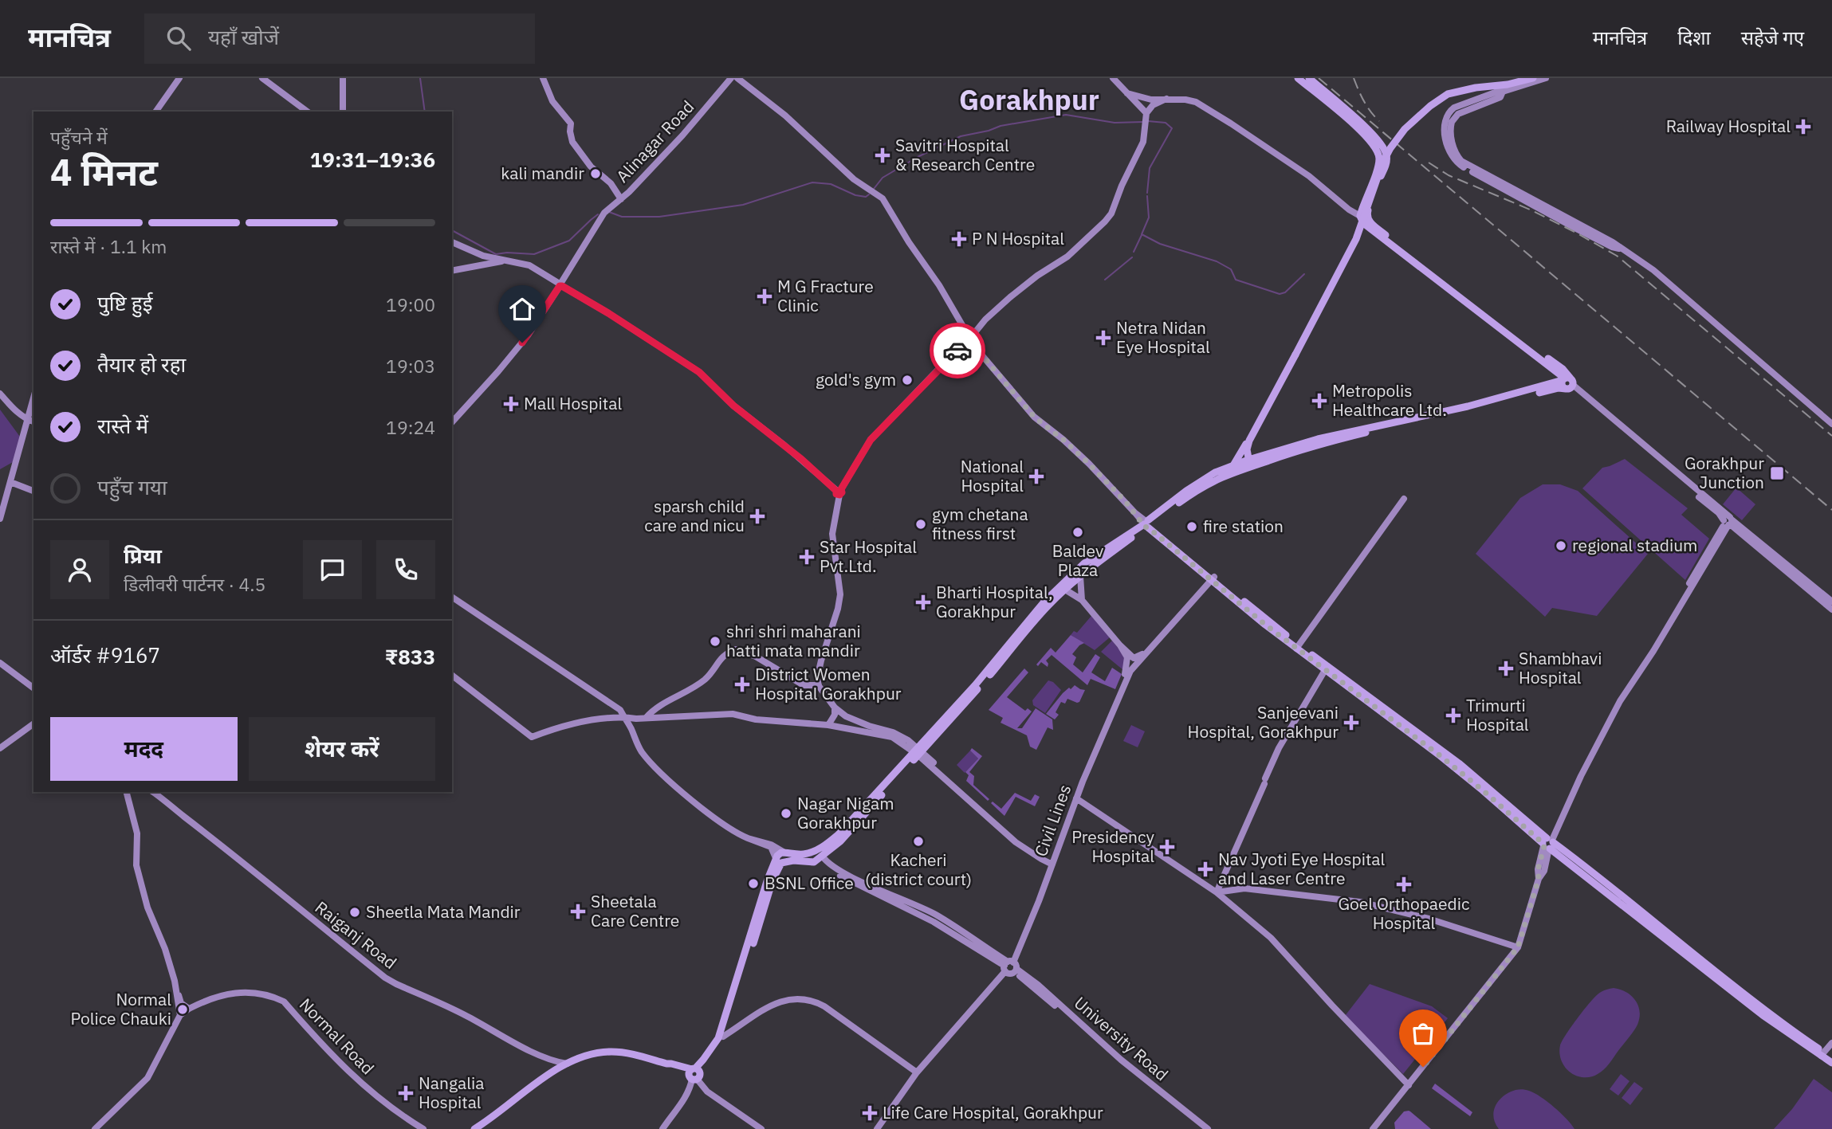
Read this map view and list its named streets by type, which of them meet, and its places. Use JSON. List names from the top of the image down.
{
  "streets": {
    "main road": [
      "Alinagar Road",
      "Civil Lines",
      "Raiganj Road",
      "Normal Road",
      "University Road"
    ]
  },
  "crossings": [
    ["Civil Lines", "University Road"]
  ],
  "districts": ["Gorakhpur"],
  "places": {
    "health": [
      "Railway Hospital",
      "Savitri Hospital & Research Centre",
      "P N Hospital",
      "M G Fracture Clinic",
      "Netra Nidan Eye Hospital",
      "Metropolis Healthcare Ltd.",
      "Mall Hospital",
      "National Hospital",
      "sparsh child care and nicu",
      "Star Hospital Pvt.Ltd.",
      "Bharti Hospital, Gorakhpur",
      "Shambhavi Hospital",
      "District Women Hospital Gorakhpur",
      "Trimurti Hospital",
      "Sanjeevani Hospital, Gorakhpur",
      "Presidency Hospital",
      "Nav Jyoti Eye Hospital and Laser Centre",
      "Goel Orthopaedic Hospital",
      "Sheetala Care Centre",
      "Nangalia Hospital",
      "Life Care Hospital, Gorakhpur"
    ],
    "other": [
      "kali mandir",
      "gold's gym",
      "gym chetana fitness first",
      "fire station",
      "Baldev Plaza",
      "regional stadium",
      "shri shri maharani hatti mata mandir",
      "Nagar Nigam Gorakhpur",
      "Kacheri (district court)",
      "BSNL Office",
      "Sheetla Mata Mandir",
      "Normal Police Chauki"
    ],
    "transit": ["Gorakhpur Junction"]
  },
  "page": {
    "header": "मानचित्र",
    "search": "यहाँ खोजें",
    "nav": ["मानचित्र", "दिशा", "सहेजे गए"],
    "heading": ["4 मिनट", "पहुँचने में", "19:31–19:36"],
    "panel": [
      "प्रिया",
      "डिलीवरी पार्टनर · 4.5",
      "ऑर्डर #9167",
      "₹833"
    ],
    "bar": "रास्ते में · 1.1 km",
    "list": [
      ["पुष्टि हुई", "19:00"],
      ["तैयार हो रहा", "19:03"],
      ["रास्ते में", "19:24"],
      "पहुँच गया"
    ],
    "buttons": ["मदद", "शेयर करें"]
  }
}
